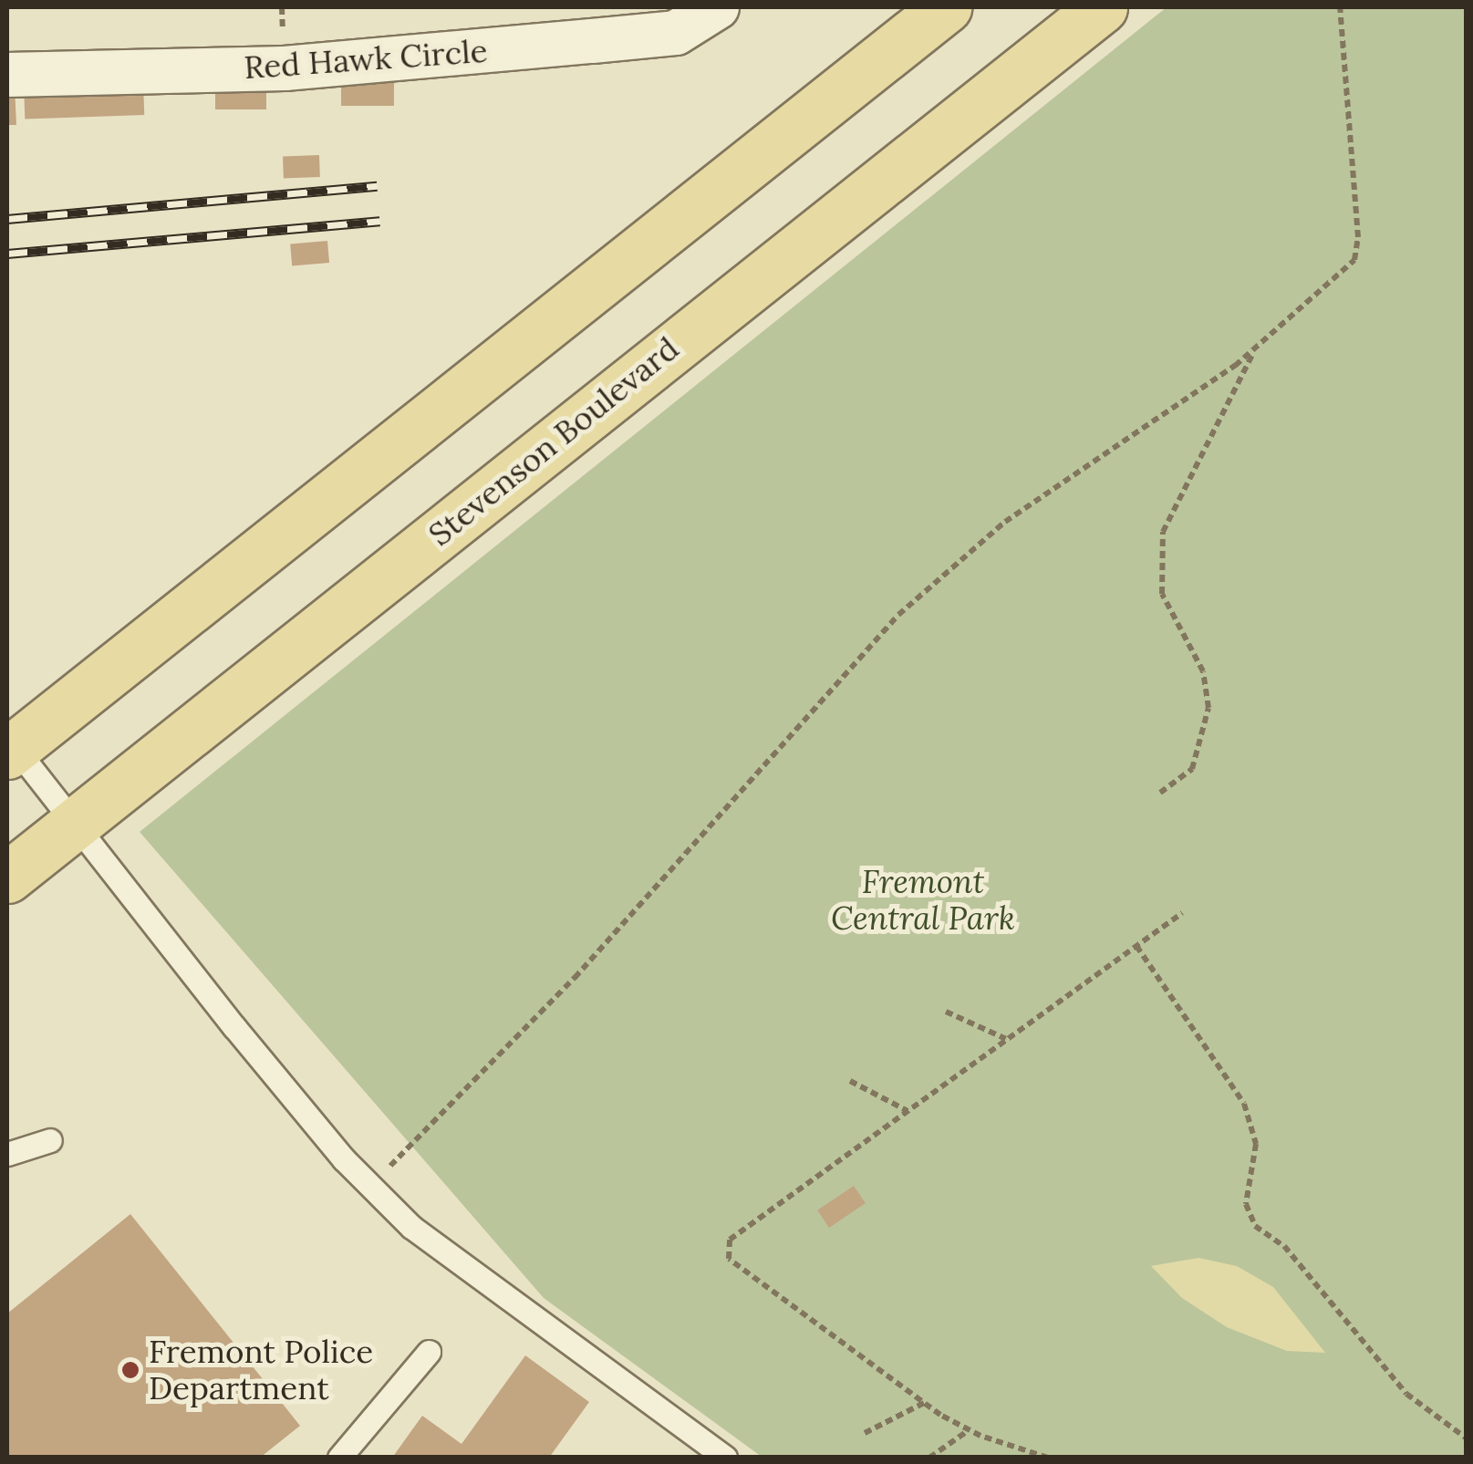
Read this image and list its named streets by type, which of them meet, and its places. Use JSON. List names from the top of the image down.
{
  "streets": {
    "main road": ["Stevenson Boulevard"],
    "street": ["Red Hawk Circle"]
  },
  "parks": ["Fremont Central Park"],
  "places": ["Fremont Police Department"]
}
